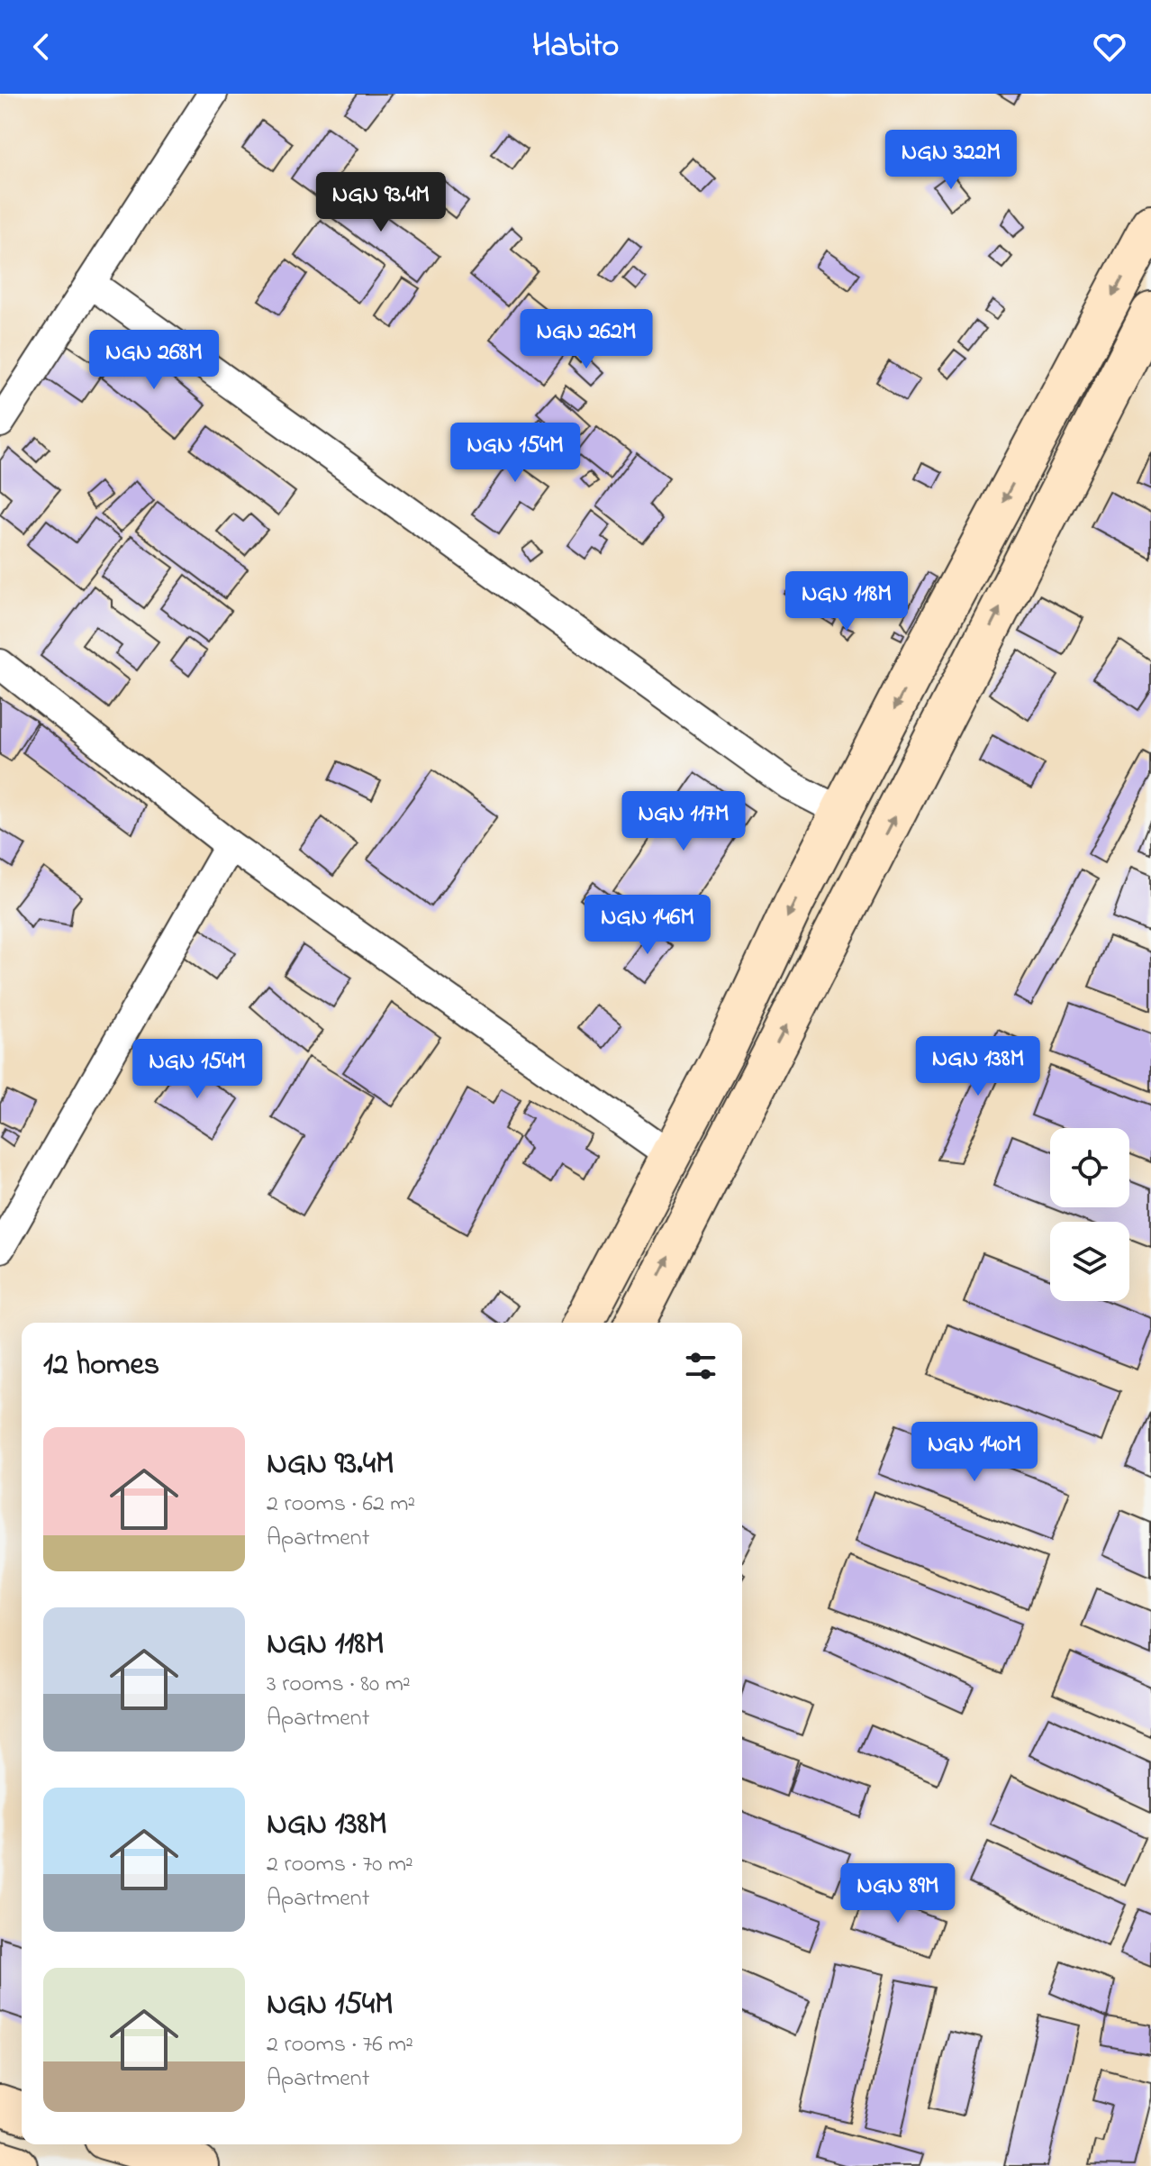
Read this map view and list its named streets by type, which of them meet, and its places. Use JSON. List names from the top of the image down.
{
  "page": {
    "header": "Habito",
    "price": [
      "NGN 322M",
      "NGN 93.4M",
      "NGN 262M",
      "NGN 268M",
      "NGN 154M",
      "NGN 118M",
      "NGN 117M",
      "NGN 146M",
      "NGN 138M",
      "NGN 154M",
      "NGN 140M",
      "NGN 89M"
    ],
    "heading": "12 homes",
    "list": [
      {
        "name": "NGN 93.4M",
        "note": "2 rooms · 62 m² · Apartment"
      },
      {
        "name": "NGN 118M",
        "note": "3 rooms · 80 m² · Apartment"
      },
      {
        "name": "NGN 138M",
        "note": "2 rooms · 70 m² · Apartment"
      },
      {
        "name": "NGN 154M",
        "note": "2 rooms · 76 m² · Apartment"
      }
    ]
  }
}
